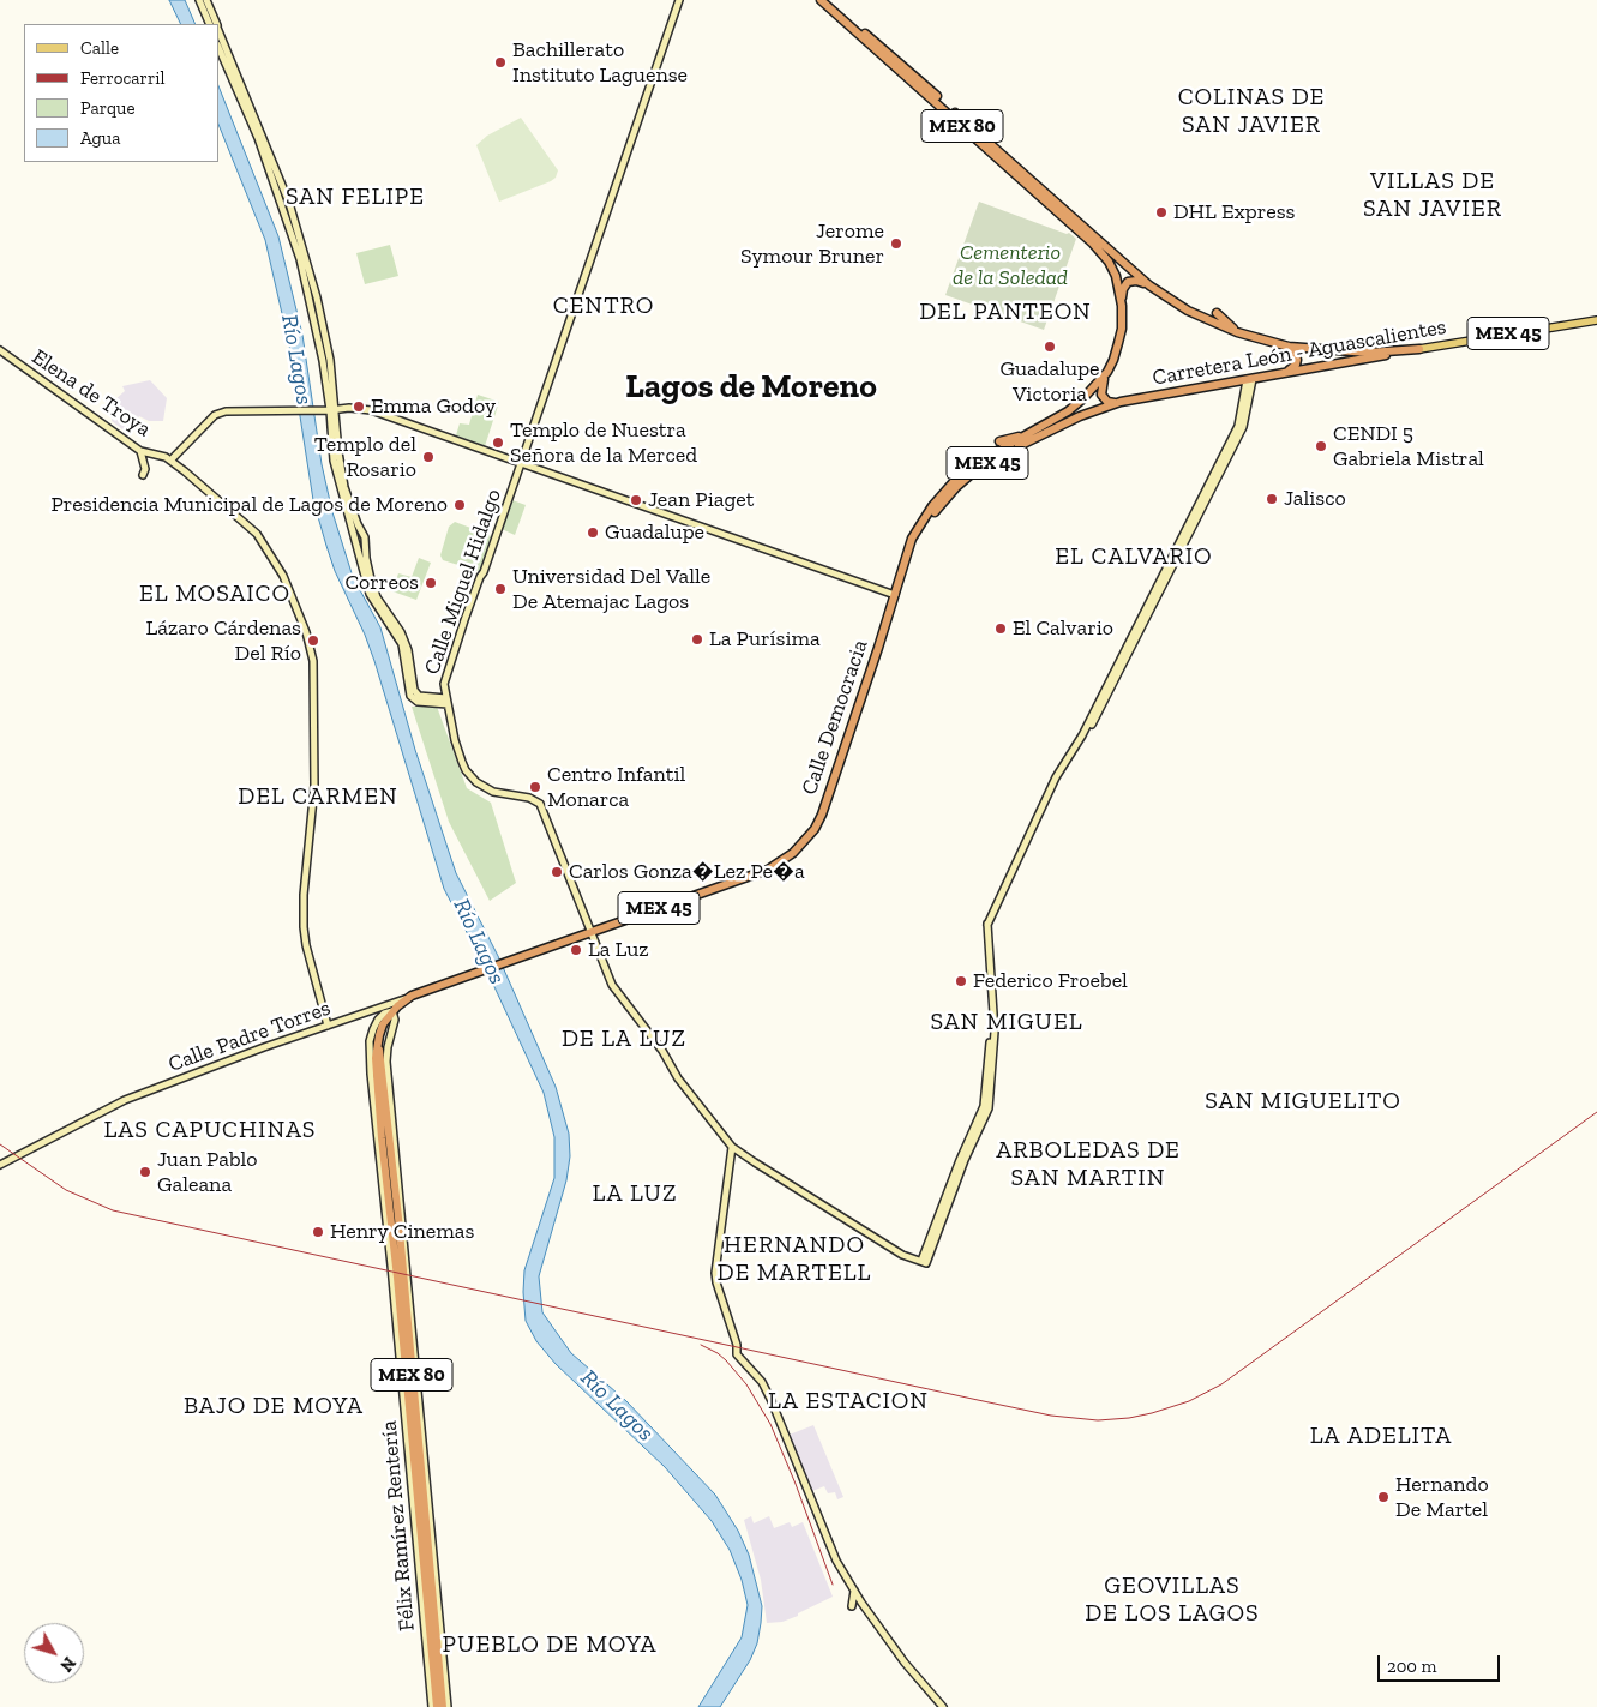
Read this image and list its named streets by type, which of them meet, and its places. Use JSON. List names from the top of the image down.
{
  "streets": {
    "highway": [
      "MEX 80",
      "MEX 45",
      "Carretera León - Aguascalientes",
      "Calle Democracia"
    ],
    "street": [
      "Elena de Troya",
      "Calle Miguel Hidalgo",
      "Calle Padre Torres",
      "Félix Ramírez Rentería"
    ]
  },
  "crossings": [
    ["MEX 80", "MEX 45"],
    ["MEX 80", "Calle Padre Torres"],
    ["MEX 80", "Félix Ramírez Rentería"],
    ["MEX 45", "Calle Miguel Hidalgo"],
    ["MEX 45", "Calle Democracia"],
    ["MEX 45", "Calle Padre Torres"],
    ["MEX 45", "Félix Ramírez Rentería"],
    ["Carretera León - Aguascalientes", "Calle Democracia"],
    ["Calle Miguel Hidalgo", "Calle Democracia"],
    ["Calle Padre Torres", "Félix Ramírez Rentería"]
  ],
  "districts": [
    "COLINAS DE SAN JAVIER",
    "VILLAS DE SAN JAVIER",
    "SAN FELIPE",
    "CENTRO",
    "DEL PANTEON",
    "Lagos de Moreno",
    "EL CALVARIO",
    "EL MOSAICO",
    "DEL CARMEN",
    "SAN MIGUEL",
    "DE LA LUZ",
    "SAN MIGUELITO",
    "LAS CAPUCHINAS",
    "ARBOLEDAS DE SAN MARTIN",
    "LA LUZ",
    "HERNANDO DE MARTELL",
    "LA ESTACION",
    "BAJO DE MOYA",
    "LA ADELITA",
    "GEOVILLAS DE LOS LAGOS",
    "PUEBLO DE MOYA"
  ],
  "water": ["Río Lagos"],
  "parks": ["Cementerio de la Soledad"],
  "places": [
    "Bachillerato Instituto Laguense",
    "DHL Express",
    "Jerome Symour Bruner",
    "Guadalupe Victoria",
    "Emma Godoy",
    "Templo de Nuestra Señora de la Merced",
    "CENDI 5 Gabriela Mistral",
    "Templo del Rosario",
    "Jalisco",
    "Jean Piaget",
    "Presidencia Municipal de Lagos de Moreno",
    "Guadalupe",
    "Correos",
    "Universidad Del Valle De Atemajac Lagos",
    "El Calvario",
    "La Purísima",
    "Lázaro Cárdenas Del Río",
    "Centro Infantil Monarca",
    "Carlos Gonza�Lez Pe�a",
    "La Luz",
    "Federico Froebel",
    "Juan Pablo Galeana",
    "Henry Cinemas",
    "Hernando De Martel"
  ],
  "legend": [
    "Calle",
    "Ferrocarril",
    "Parque",
    "Agua"
  ],
  "scale_bar": "200 m",
  "north": "bottom right"
}
